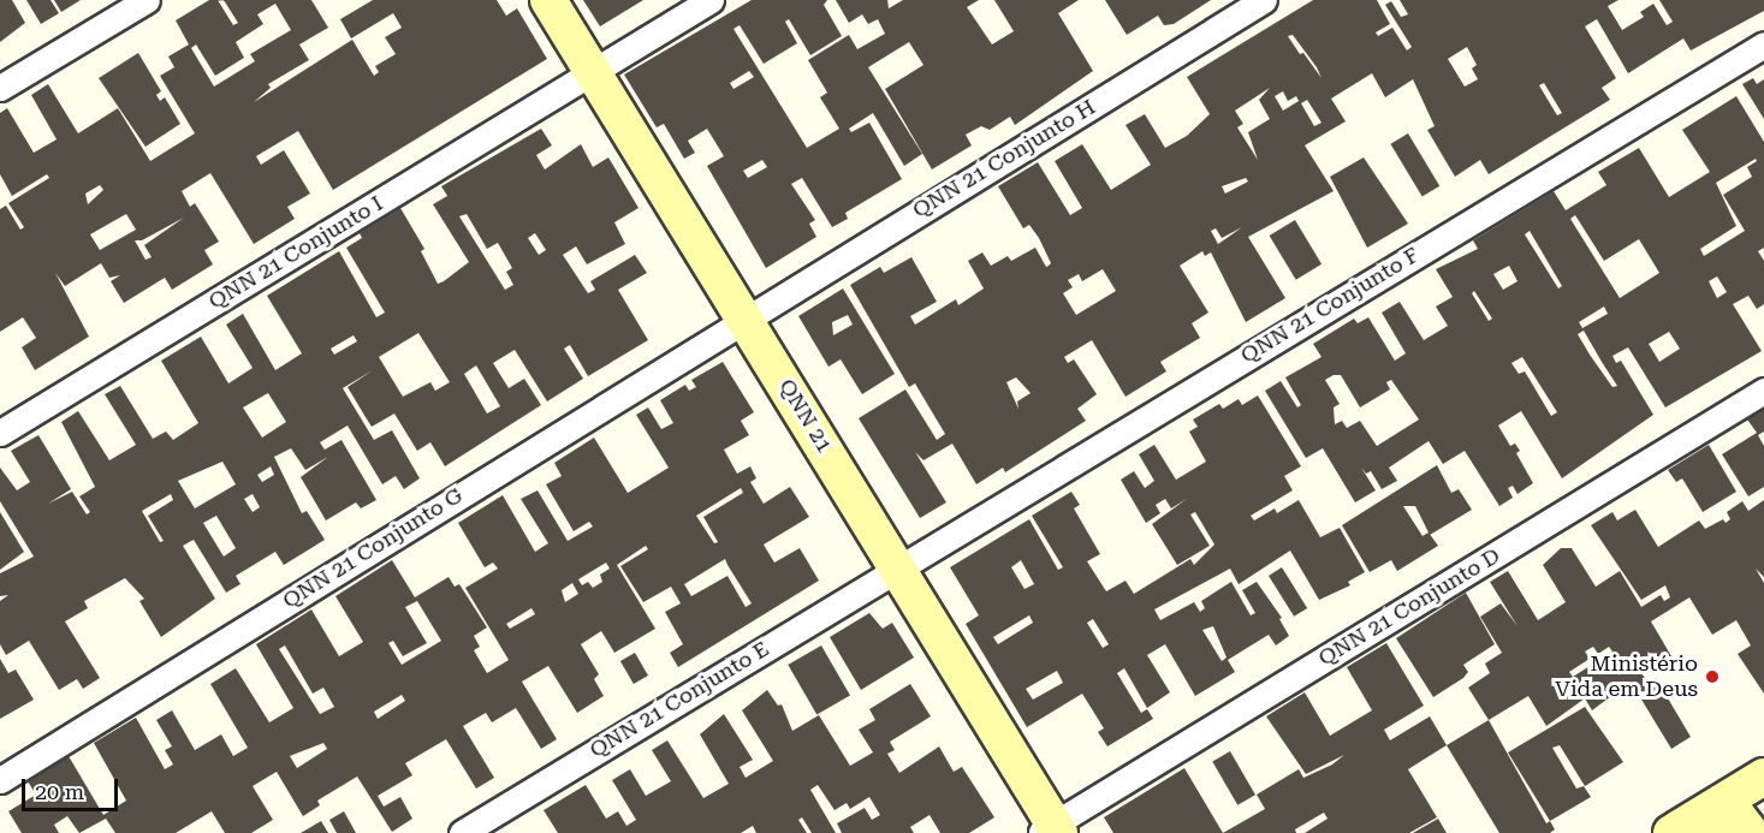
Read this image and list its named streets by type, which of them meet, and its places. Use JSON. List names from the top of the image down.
{
  "streets": {
    "street": [
      "QNN 21 Conjunto H",
      "QNN 21 Conjunto I",
      "QNN 21 Conjunto F",
      "QNN 21",
      "QNN 21 Conjunto G",
      "QNN 21 Conjunto D",
      "QNN 21 Conjunto E"
    ]
  },
  "crossings": [
    ["QNN 21 Conjunto H", "QNN 21"],
    ["QNN 21 Conjunto H", "QNN 21 Conjunto G"],
    ["QNN 21 Conjunto I", "QNN 21"],
    ["QNN 21 Conjunto F", "QNN 21"],
    ["QNN 21 Conjunto F", "QNN 21 Conjunto E"],
    ["QNN 21", "QNN 21 Conjunto G"],
    ["QNN 21", "QNN 21 Conjunto D"],
    ["QNN 21", "QNN 21 Conjunto E"]
  ],
  "places": ["Ministério Vida em Deus"],
  "scale_bar": "20 m"
}
